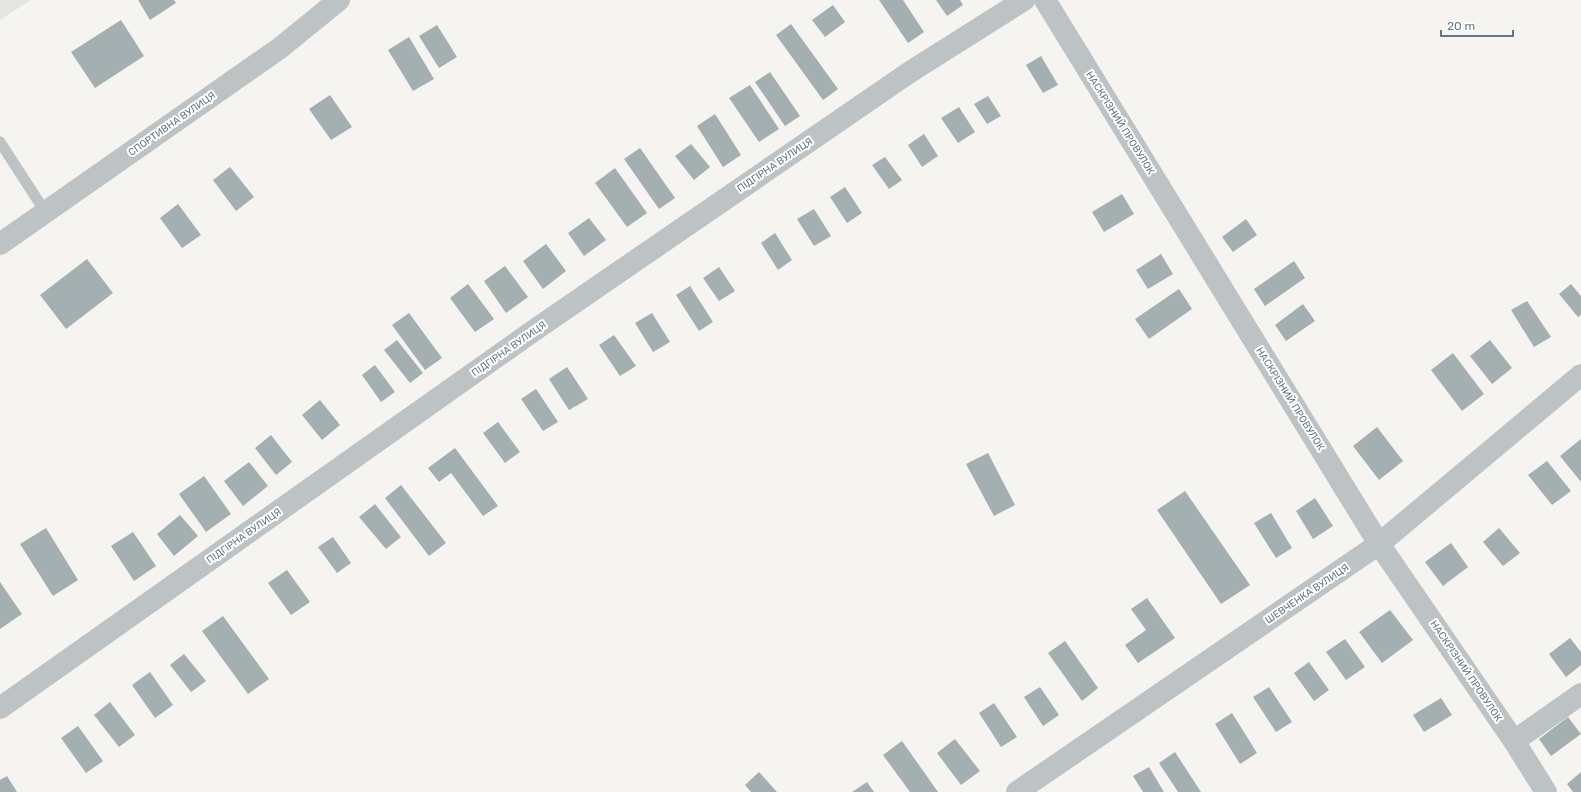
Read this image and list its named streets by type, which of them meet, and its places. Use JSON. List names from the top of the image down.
{
  "streets": {
    "street": [
      "НАСКРІЗНИЙ ПРОВУЛОК",
      "СПОРТИВНА ВУЛИЦЯ",
      "ПІДГІРНА ВУЛИЦЯ",
      "ШЕВЧЕНКА ВУЛИЦЯ"
    ]
  },
  "crossings": [
    ["НАСКРІЗНИЙ ПРОВУЛОК", "ШЕВЧЕНКА ВУЛИЦЯ"]
  ],
  "scale_bar": "20 m"
}
